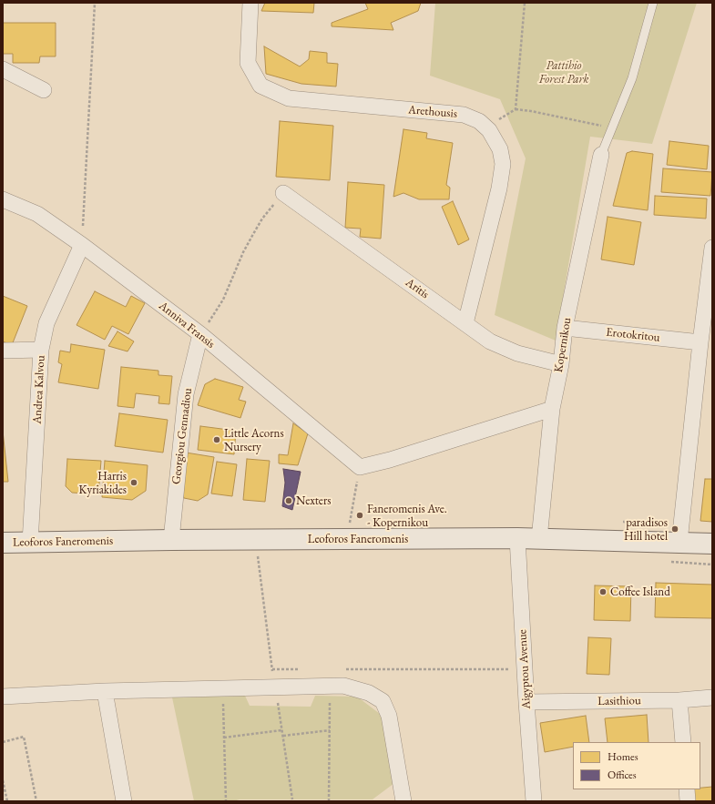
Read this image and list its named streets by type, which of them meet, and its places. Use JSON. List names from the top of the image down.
{
  "streets": {
    "main road": ["Leoforos Faneromenis"],
    "street": [
      "Arethousis",
      "Aritis",
      "Anniva Fransis",
      "Erotokritou",
      "Kopernikou",
      "Andrea Kalvou",
      "Georgiou Gennadiou",
      "Aigyptou Avenue",
      "Lasithiou"
    ]
  },
  "crossings": [
    ["Arethousis", "Aritis"],
    ["Aritis", "Kopernikou"],
    ["Anniva Fransis", "Andrea Kalvou"],
    ["Anniva Fransis", "Georgiou Gennadiou"],
    ["Erotokritou", "Kopernikou"],
    ["Kopernikou", "Leoforos Faneromenis"],
    ["Andrea Kalvou", "Leoforos Faneromenis"],
    ["Georgiou Gennadiou", "Leoforos Faneromenis"],
    ["Leoforos Faneromenis", "Aigyptou Avenue"],
    ["Aigyptou Avenue", "Lasithiou"]
  ],
  "parks": ["Pattihio Forest Park"],
  "places": [
    "Little Acorns Nursery",
    "Harris Kyriakides",
    "Nexters",
    "Faneromenis Ave. - Kopernikou",
    "paradisos Hill hotel",
    "Coffee Island"
  ],
  "legend": ["Homes", "Offices"]
}
